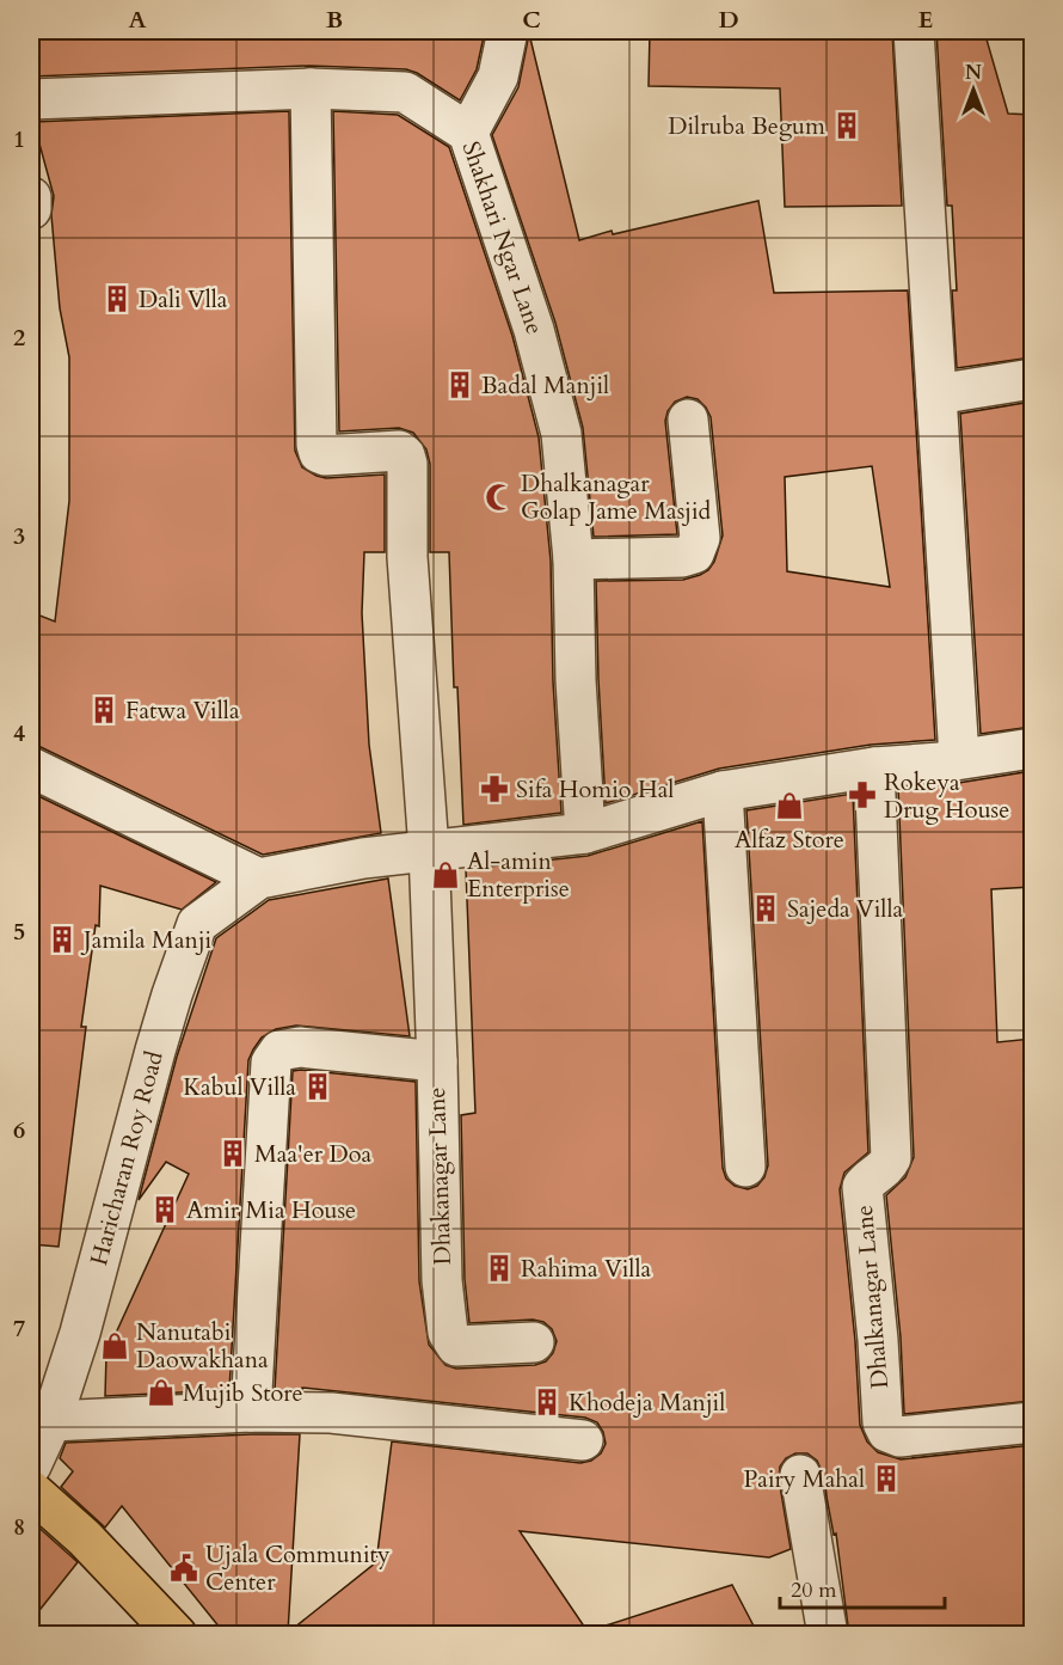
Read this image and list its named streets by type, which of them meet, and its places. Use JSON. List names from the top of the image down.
{
  "streets": {
    "street": [
      "Shakhari Ngar Lane",
      "Haricharan Roy Road",
      "Dhakanagar Lane",
      "Dhalkanagar Lane"
    ]
  },
  "places": {
    "building": [
      "Dilruba Begum",
      "Dali Vlla",
      "Badal Manjil",
      "Fatwa Villa",
      "Sajeda Villa",
      "Jamila Manji",
      "Kabul Villa",
      "Maa'er Doa",
      "Amir Mia House",
      "Rahima Villa",
      "Khodeja Manjil",
      "Pairy Mahal"
    ],
    "mosque": ["Dhalkanagar Golap Jame Masjid"],
    "pharmacy": ["Sifa Homio Hal", "Rokeya Drug House"],
    "shop": [
      "Alfaz Store",
      "Al-amin Enterprise",
      "Nanutabi Daowakhana",
      "Mujib Store"
    ],
    "public building": ["Ujala Community Center"]
  },
  "scale_bar": "20 m",
  "north": "top",
  "grid": {
    "columns": [
      "A",
      "B",
      "C",
      "D",
      "E"
    ],
    "rows": [
      "1",
      "2",
      "3",
      "4",
      "5",
      "6",
      "7",
      "8"
    ]
  }
}
